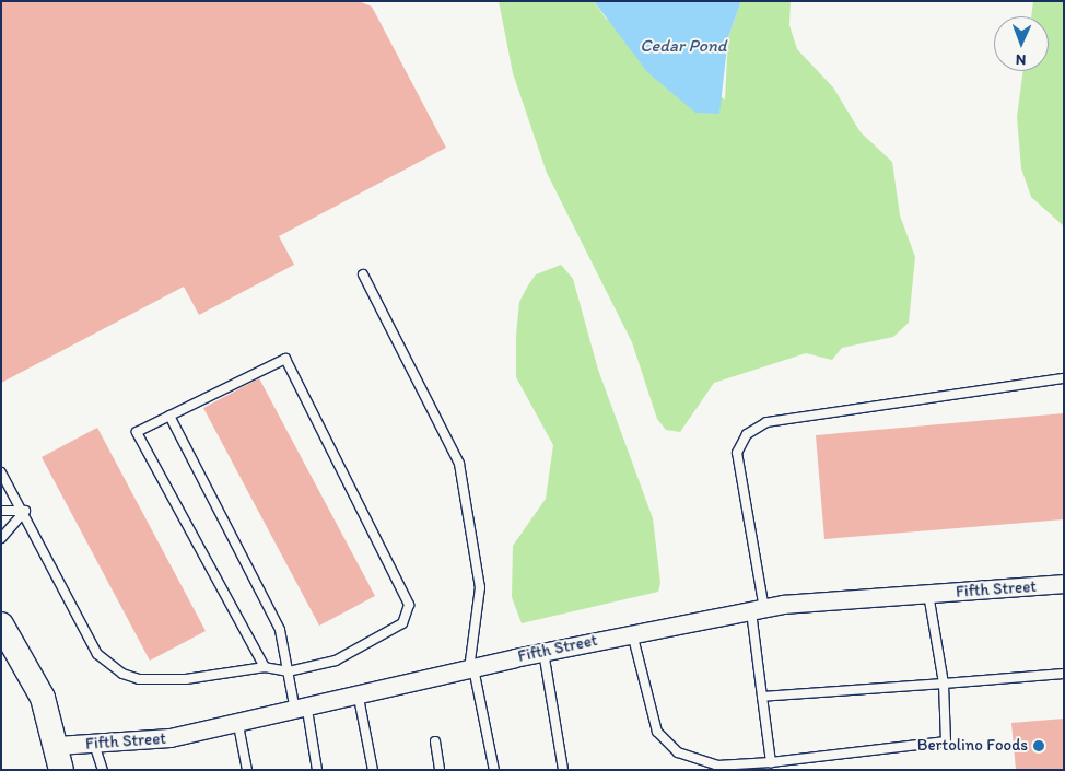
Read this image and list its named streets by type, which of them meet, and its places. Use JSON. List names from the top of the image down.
{
  "streets": {
    "street": ["Fifth Street"]
  },
  "water": ["Cedar Pond"],
  "places": ["Bertolino Foods"],
  "north": "bottom"
}
